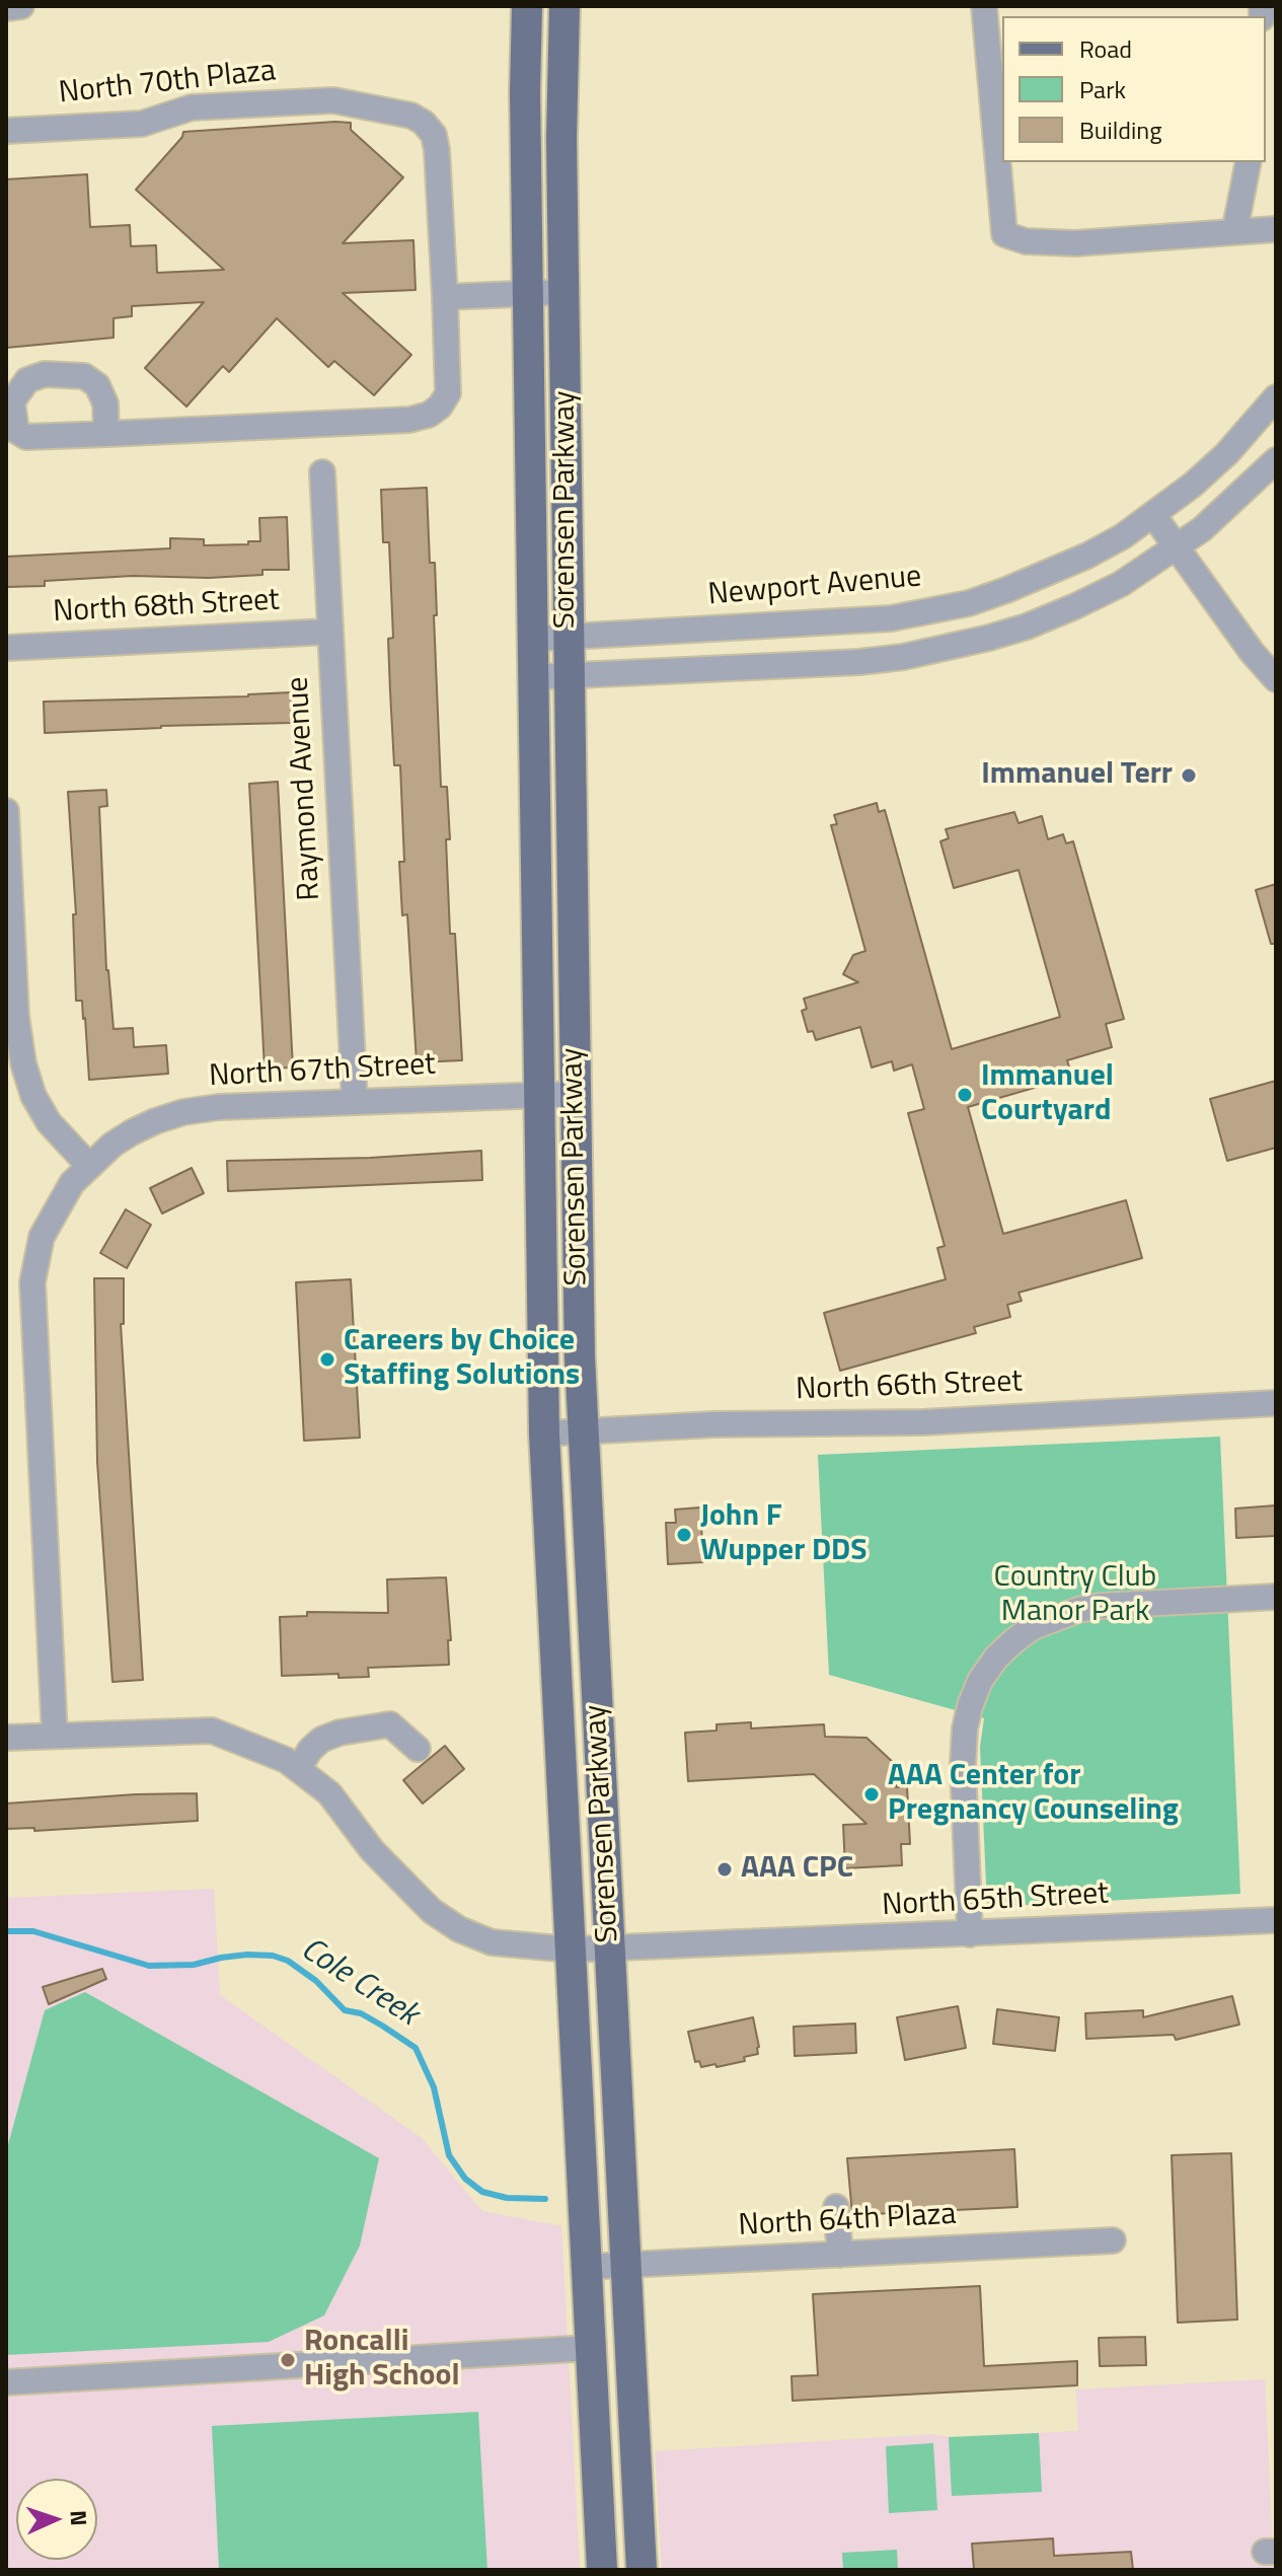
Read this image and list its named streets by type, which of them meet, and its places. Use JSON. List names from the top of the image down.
{
  "streets": {
    "main road": ["Sorensen Parkway"],
    "street": [
      "North 70th Plaza",
      "Newport Avenue",
      "North 68th Street",
      "Raymond Avenue",
      "North 67th Street",
      "North 66th Street",
      "North 65th Street",
      "North 64th Plaza"
    ]
  },
  "crossings": [
    ["Sorensen Parkway", "Newport Avenue"],
    ["Sorensen Parkway", "North 67th Street"],
    ["Sorensen Parkway", "North 66th Street"],
    ["Sorensen Parkway", "North 65th Street"],
    ["Sorensen Parkway", "North 64th Plaza"],
    ["North 68th Street", "Raymond Avenue"],
    ["Raymond Avenue", "North 67th Street"]
  ],
  "water": ["Cole Creek"],
  "parks": ["Country Club Manor Park"],
  "places": [
    "Immanuel Terr",
    "Immanuel Courtyard",
    "Careers by Choice Staffing Solutions",
    "John F Wupper DDS",
    "AAA Center for Pregnancy Counseling",
    "AAA CPC",
    "Roncalli High School"
  ],
  "legend": ["Road", "Park", "Building"],
  "north": "right"
}
